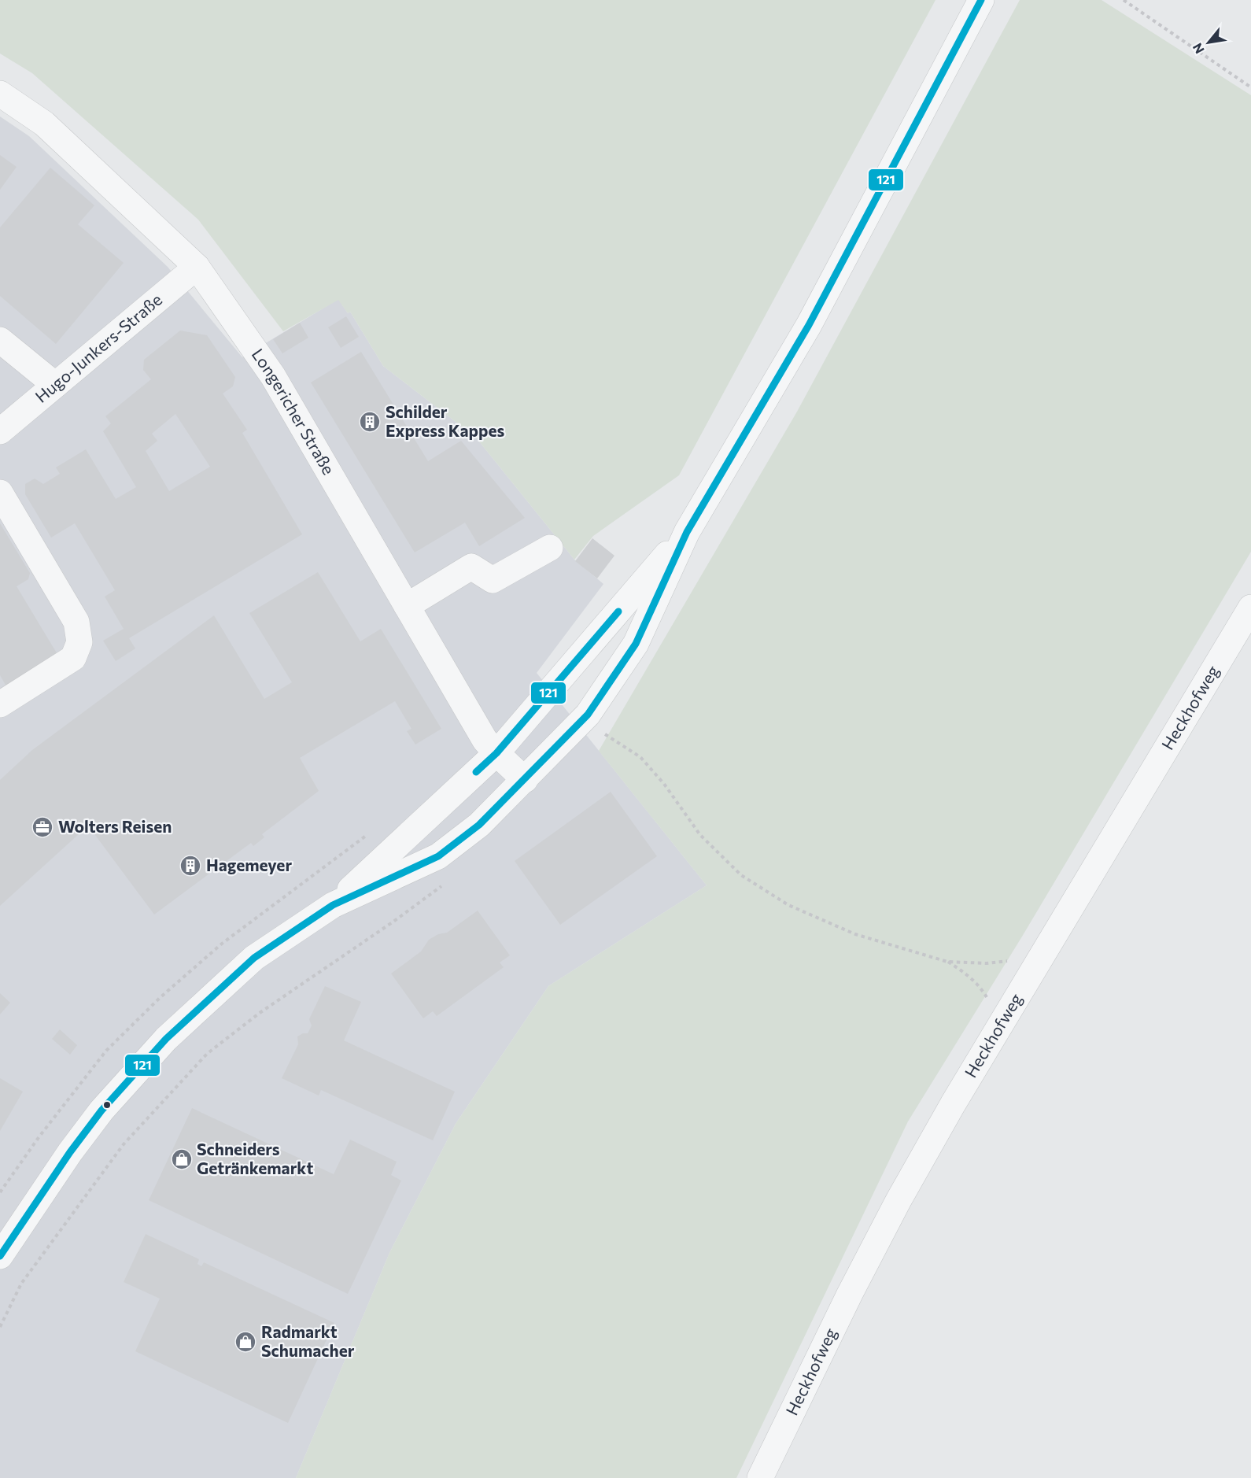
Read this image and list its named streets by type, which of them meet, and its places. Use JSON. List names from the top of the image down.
{
  "streets": {
    "street": ["Hugo-Junkers-Straße", "Longericher Straße", "Heckhofweg"]
  },
  "crossings": [
    ["Hugo-Junkers-Straße", "Longericher Straße"]
  ],
  "places": {
    "building": ["Schilder Express Kappes", "Hagemeyer"],
    "office": ["Wolters Reisen"],
    "shop": ["Schneiders Getränkemarkt", "Radmarkt Schumacher"]
  },
  "lines": ["transit line 121"],
  "north": "bottom left"
}
